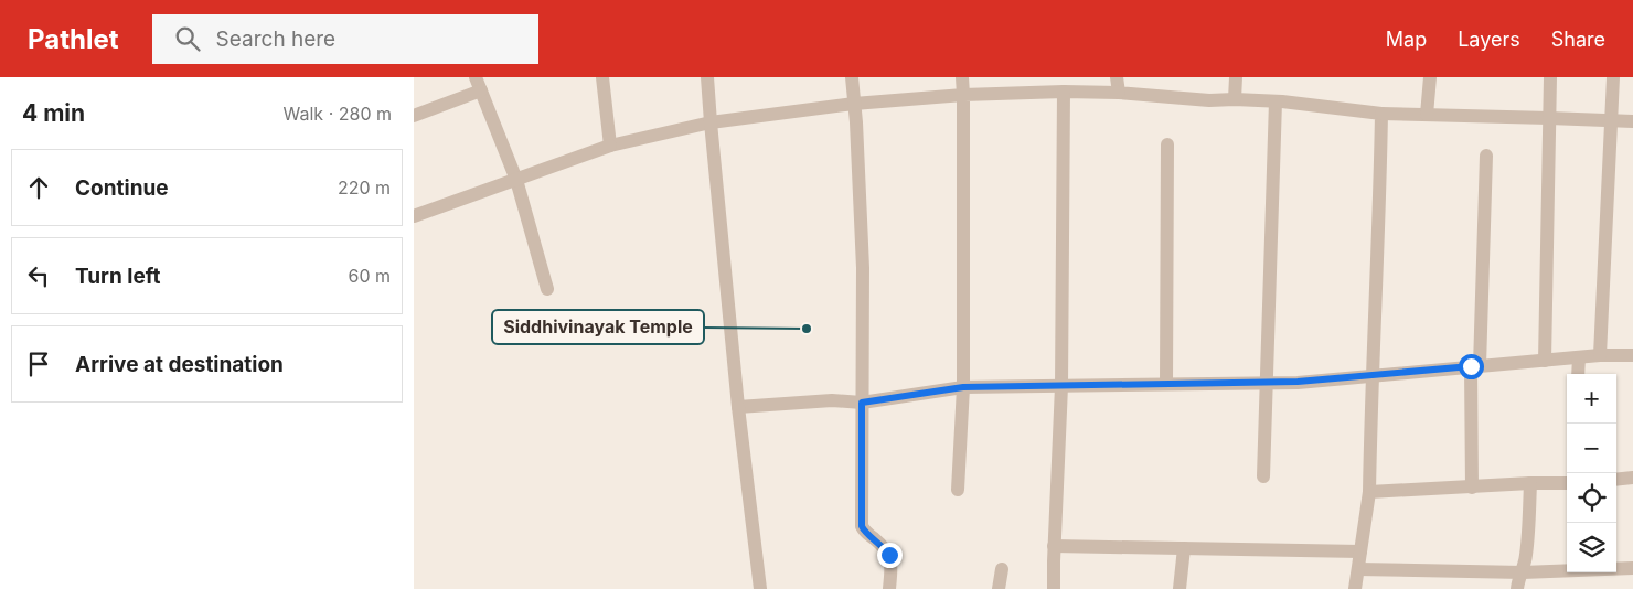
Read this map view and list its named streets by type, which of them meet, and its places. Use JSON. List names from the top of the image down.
{
  "places": ["Siddhivinayak Temple"],
  "page": {
    "header": "Pathlet",
    "search": "Search here",
    "nav": ["Map", "Layers", "Share"],
    "heading": ["4 min", "Walk · 280 m"],
    "list": [
      ["Continue", "220 m"],
      ["Turn left", "60 m"],
      "Arrive at destination"
    ],
    "map_buttons": ["+", "−"]
  }
}
